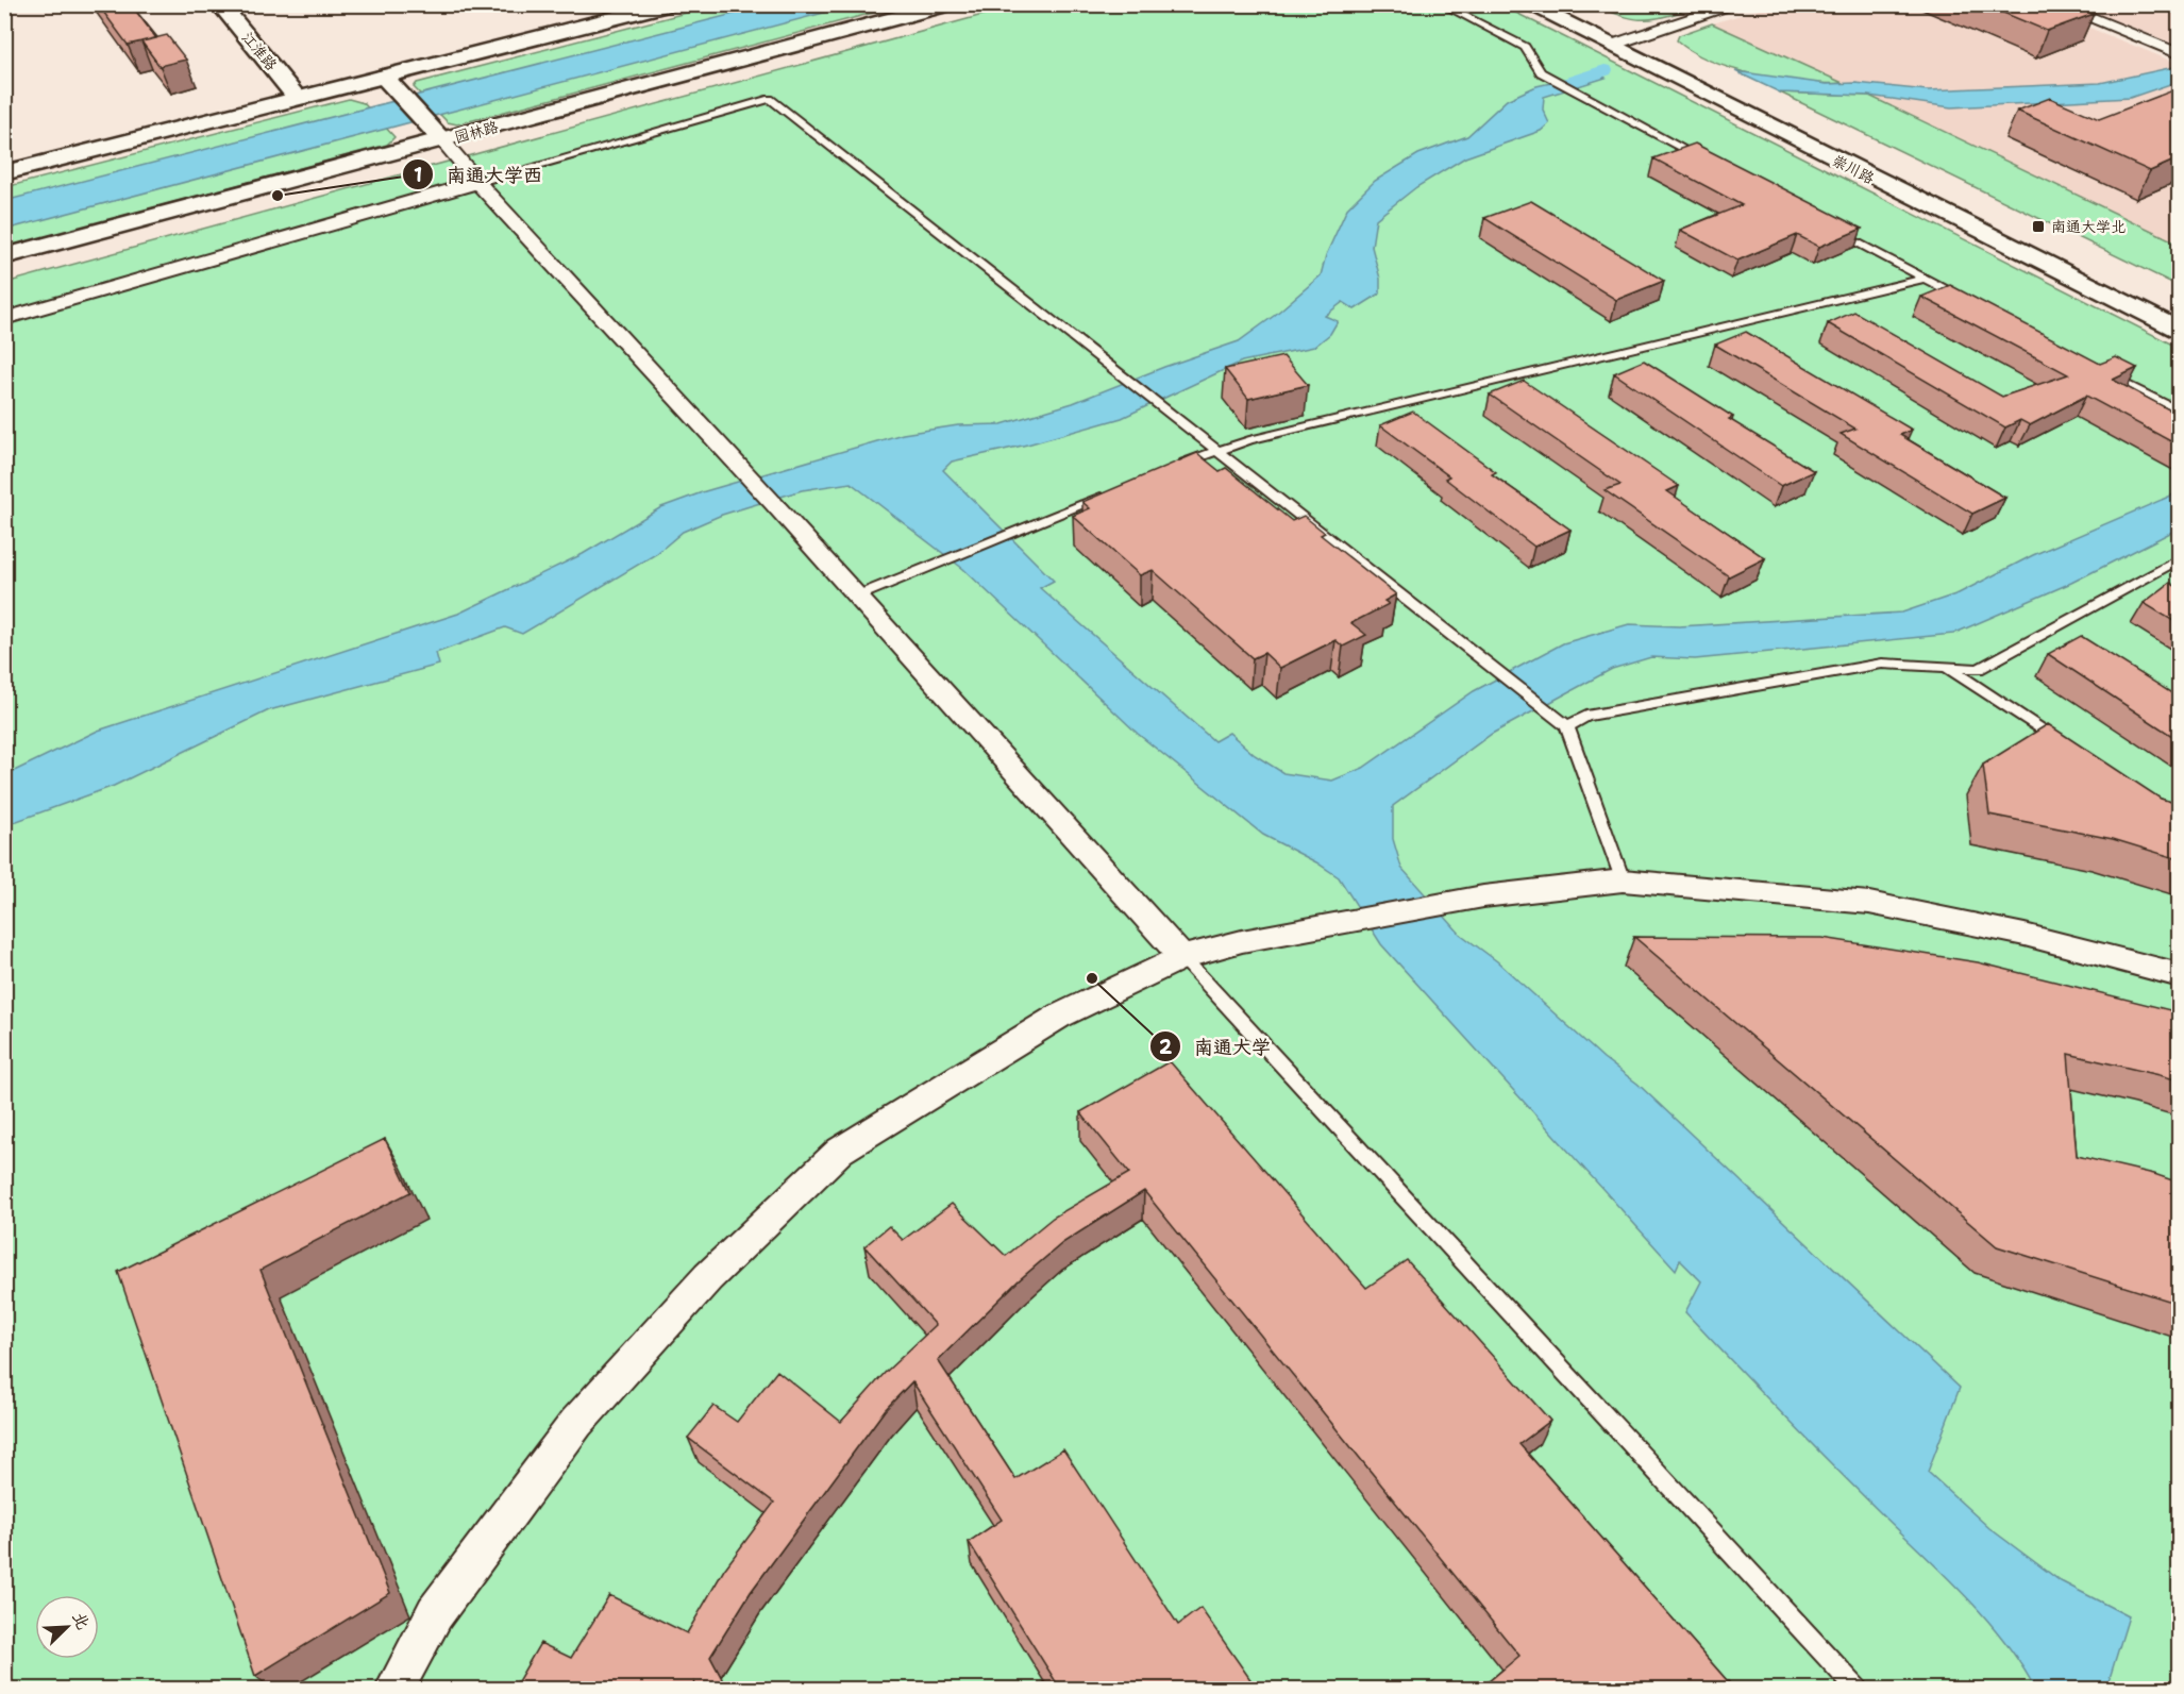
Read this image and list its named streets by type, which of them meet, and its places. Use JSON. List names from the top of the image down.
{
  "streets": {
    "main road": ["江淮路", "园林路", "崇川路"]
  },
  "places": {
    "other": ["南通大学西", "南通大学"],
    "transit": ["南通大学北"]
  },
  "north": "top right"
}
